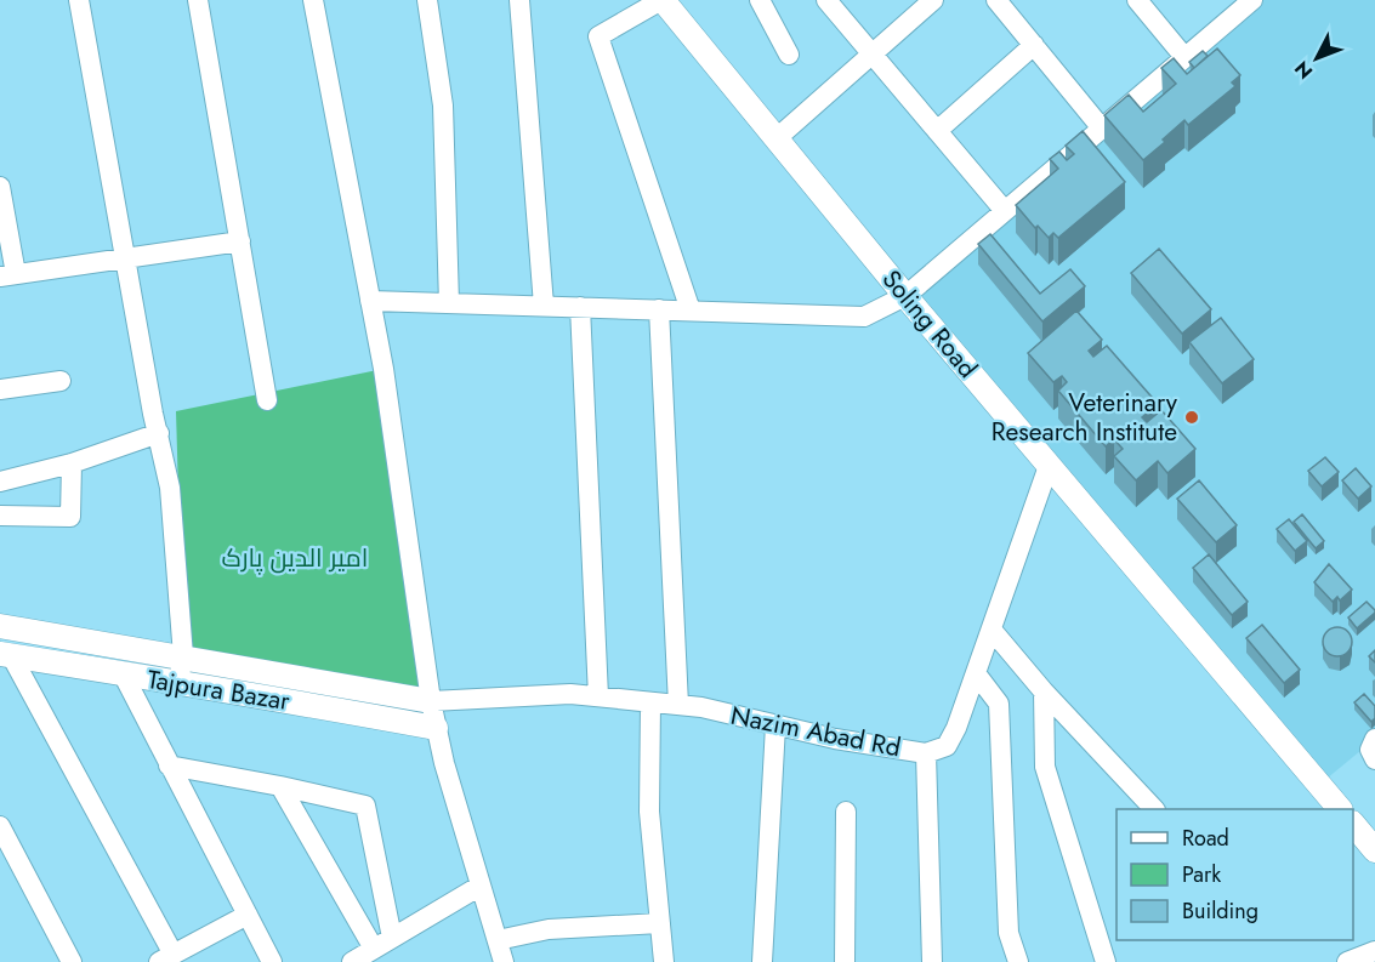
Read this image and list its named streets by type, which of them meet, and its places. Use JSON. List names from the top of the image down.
{
  "streets": {
    "street": ["Soling Road", "Tajpura Bazar", "Nazim Abad Rd"]
  },
  "crossings": [
    ["Soling Road", "Nazim Abad Rd"],
    ["Tajpura Bazar", "Nazim Abad Rd"]
  ],
  "parks": ["امیر الدین پارک"],
  "places": ["Veterinary Research Institute"],
  "legend": ["Road", "Park", "Building"],
  "north": "bottom left"
}
